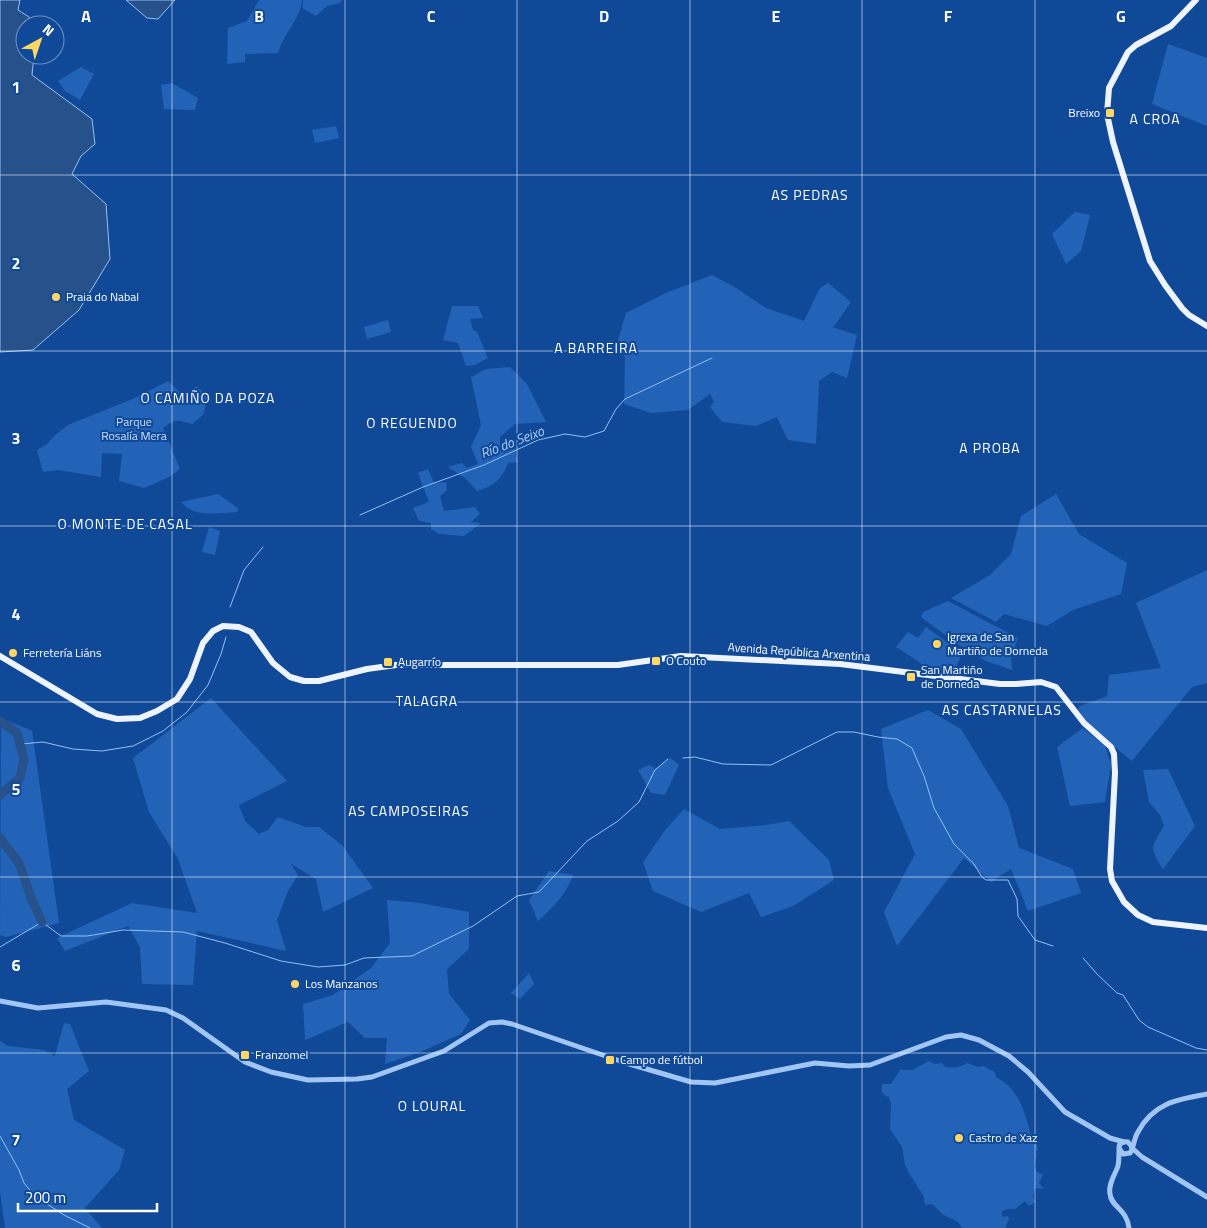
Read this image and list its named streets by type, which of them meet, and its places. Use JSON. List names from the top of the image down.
{
  "streets": {
    "main road": ["Avenida República Arxentina"]
  },
  "districts": [
    "A CROA",
    "AS PEDRAS",
    "A BARREIRA",
    "O CAMIÑO DA POZA",
    "O REGUENDO",
    "A PROBA",
    "O MONTE DE CASAL",
    "TALAGRA",
    "AS CASTARNELAS",
    "AS CAMPOSEIRAS",
    "O LOURAL"
  ],
  "water": ["Río do Seixo"],
  "parks": ["Parque Rosalía Mera"],
  "places": {
    "transit": [
      "Breixo",
      "O Couto",
      "Augarrío",
      "San Martiño de Dorneda",
      "Franzomel",
      "Campo de fútbol"
    ],
    "other": [
      "Praia do Nabal",
      "Igrexa de San Martiño de Dorneda",
      "Ferretería Liáns",
      "Los Manzanos",
      "Castro de Xaz"
    ]
  },
  "scale_bar": "200 m",
  "north": "top right",
  "grid": {
    "columns": [
      "A",
      "B",
      "C",
      "D",
      "E",
      "F",
      "G"
    ],
    "rows": [
      "1",
      "2",
      "3",
      "4",
      "5",
      "6",
      "7"
    ]
  }
}
